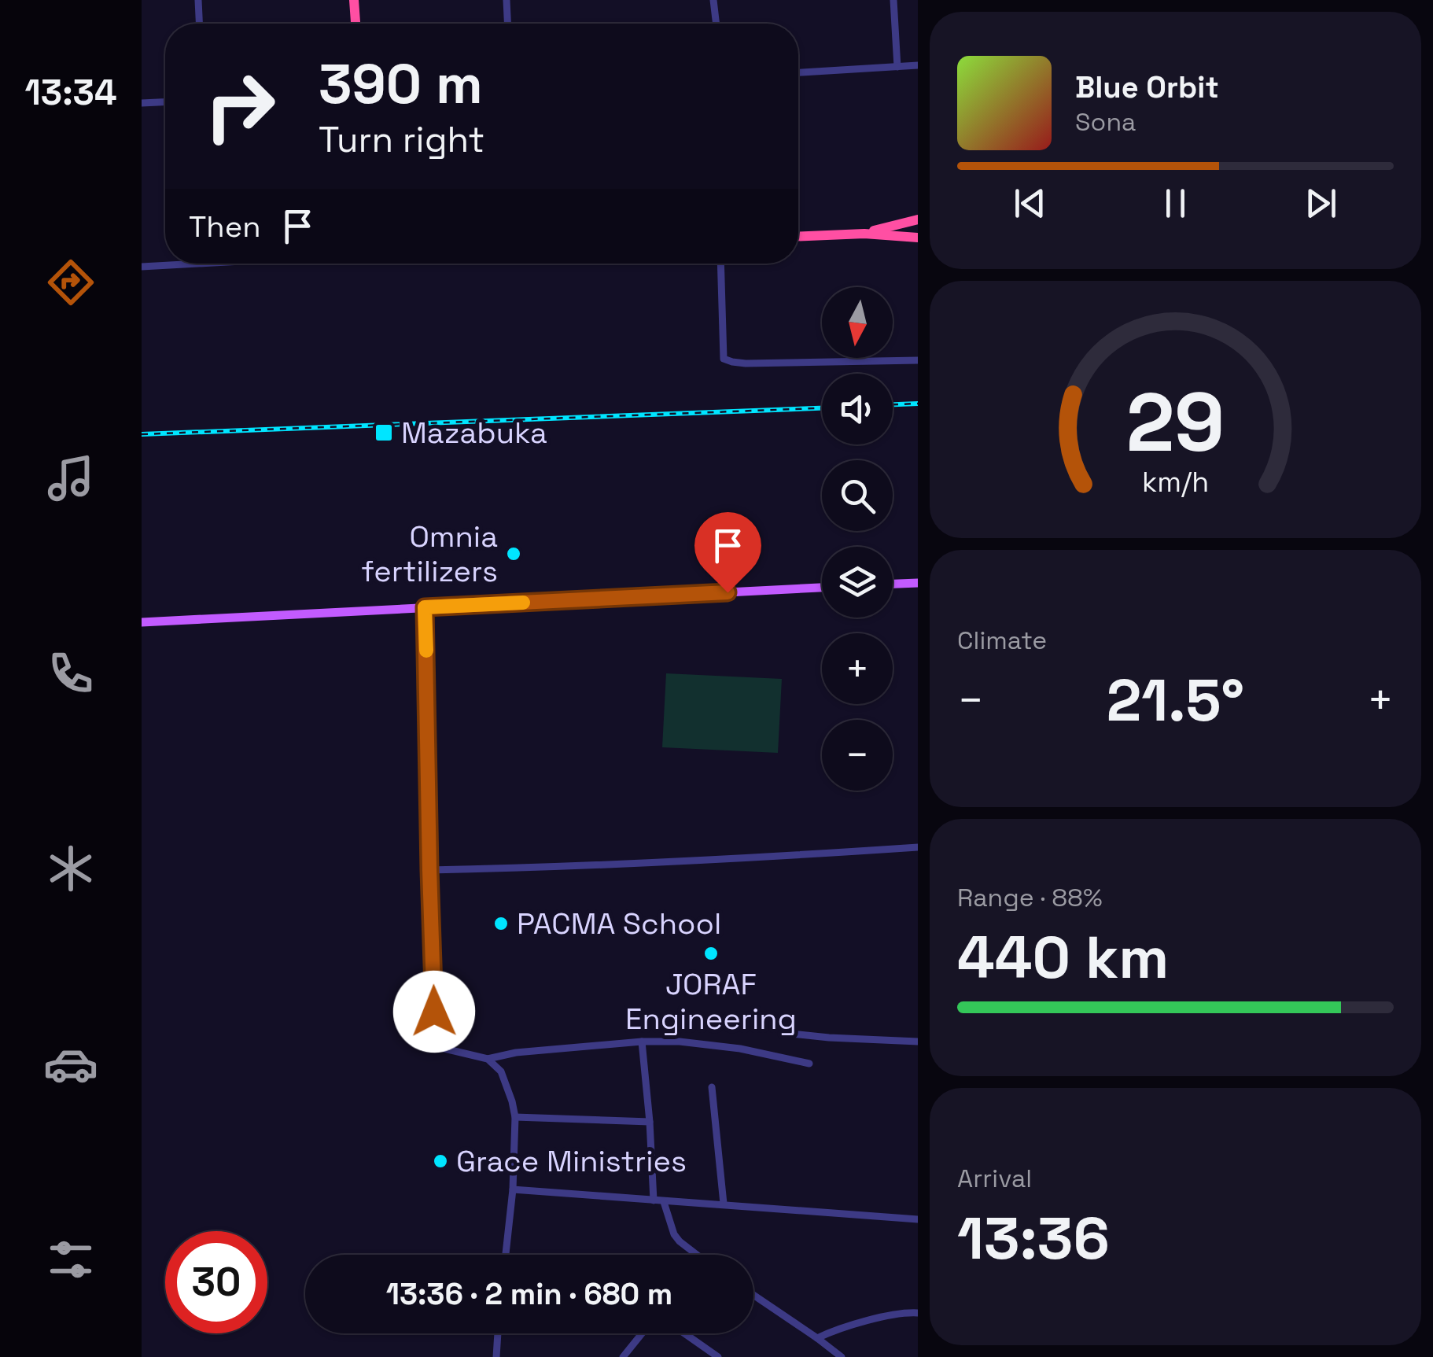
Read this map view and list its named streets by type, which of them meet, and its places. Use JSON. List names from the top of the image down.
{
  "places": {
    "transit": ["Mazabuka"],
    "other": [
      "Omnia fertilizers",
      "PACMA School",
      "JORAF Engineering",
      "Grace Ministries"
    ]
  },
  "north": "bottom",
  "page": {
    "tabs": "13:34",
    "turn": ["390 m", "Turn right"],
    "song": ["Blue Orbit", "Sona"],
    "then": "Then",
    "map_buttons": ["+", "−"],
    "tile": [
      "Climate",
      ["Range · 88%", "440 km"],
      ["Arrival", "13:36"]
    ],
    "heat": ["−", "21.5°", "+"],
    "limit": "30",
    "trip": "13:36 · 2 min · 680 m",
    "gauge": ["29", "km/h"]
  }
}
